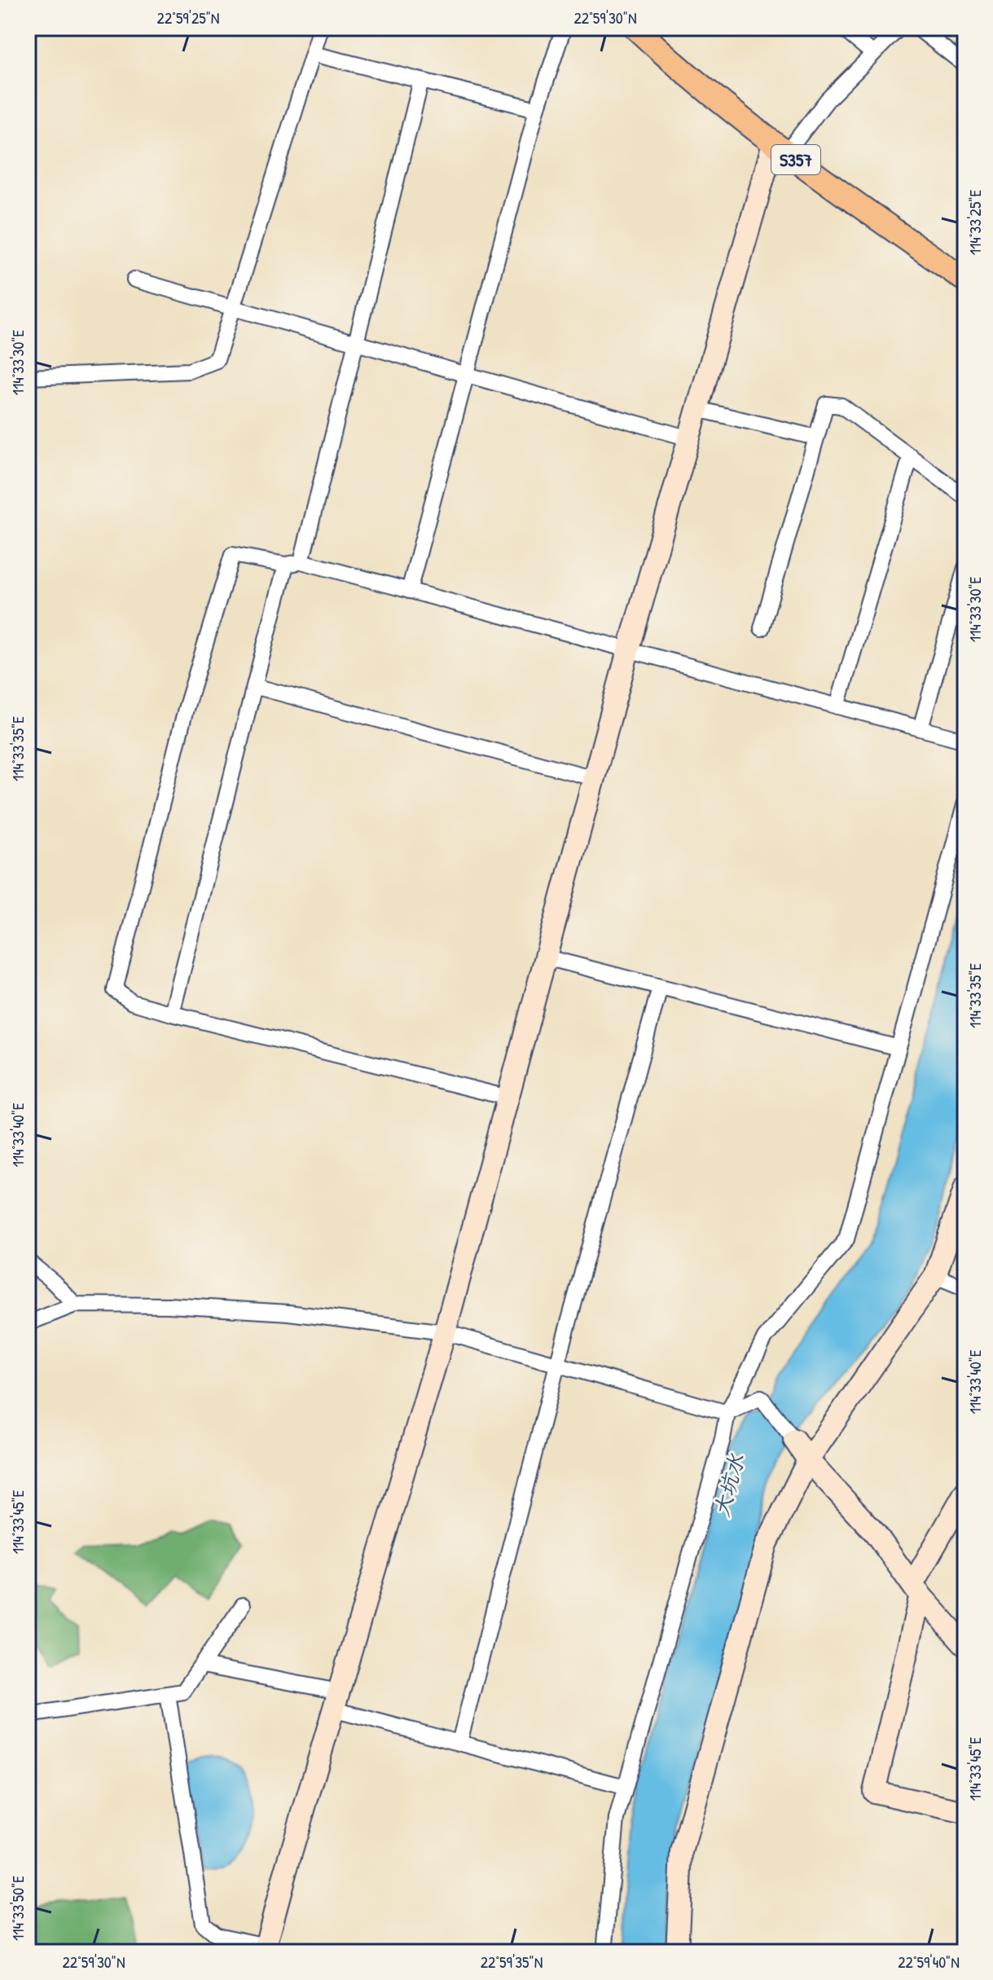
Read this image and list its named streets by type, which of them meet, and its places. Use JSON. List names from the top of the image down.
{
  "streets": {
    "main road": ["S357"]
  },
  "water": ["大坑水"],
  "coordinates": [
    "22°59'25\"N",
    "22°59'30\"N",
    "114°33'25\"E",
    "114°33'30\"E",
    "114°33'35\"E",
    "114°33'40\"E",
    "114°33'45\"E",
    "114°33'50\"E",
    "22°59'35\"N",
    "22°59'40\"N"
  ]
}
